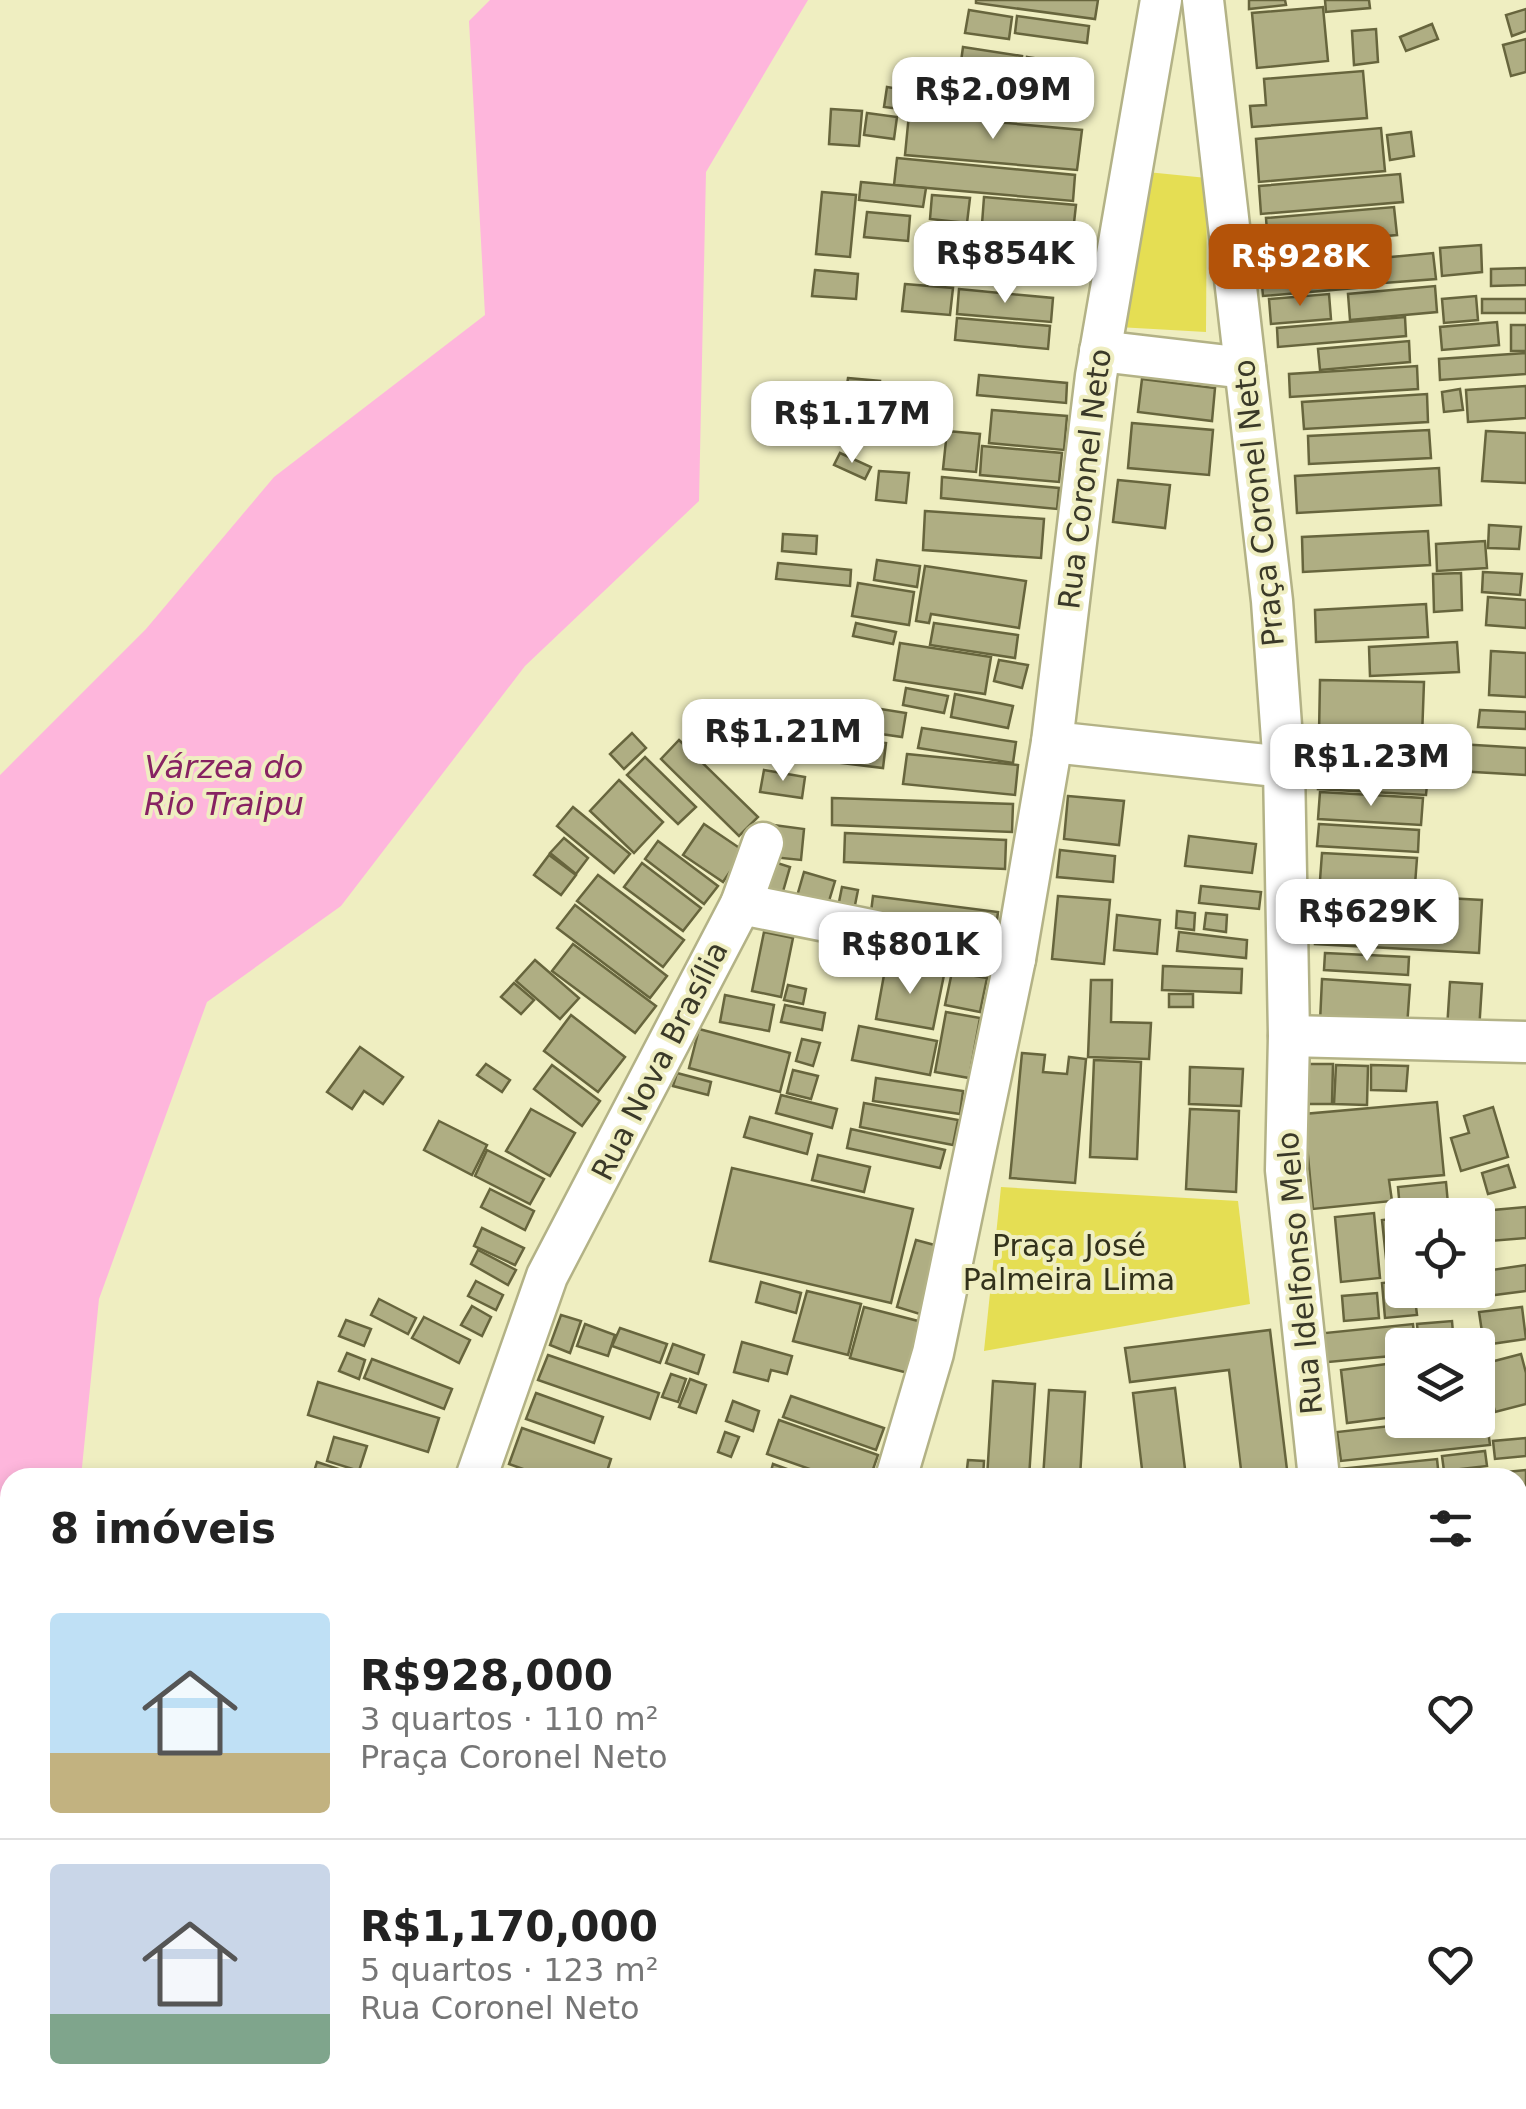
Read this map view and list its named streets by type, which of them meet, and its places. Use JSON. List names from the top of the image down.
{
  "streets": {
    "street": [
      "Rua Coronel Neto",
      "Praça Coronel Neto",
      "Rua Nova Brasília",
      "Rua Idelfonso Melo"
    ]
  },
  "crossings": [
    ["Praça Coronel Neto", "Rua Idelfonso Melo"]
  ],
  "water": ["Várzea do Rio Traipu"],
  "parks": ["Praça José Palmeira Lima"],
  "page": {
    "price": [
      "R$2.09M",
      "R$854K",
      "R$928K",
      "R$1.17M",
      "R$1.21M",
      "R$1.23M",
      "R$629K",
      "R$801K"
    ],
    "heading": "8 imóveis",
    "list": [
      {
        "name": "R$928,000",
        "note": "3 quartos · 110 m² · Praça Coronel Neto"
      },
      {
        "name": "R$1,170,000",
        "note": "5 quartos · 123 m² · Rua Coronel Neto"
      }
    ]
  }
}
